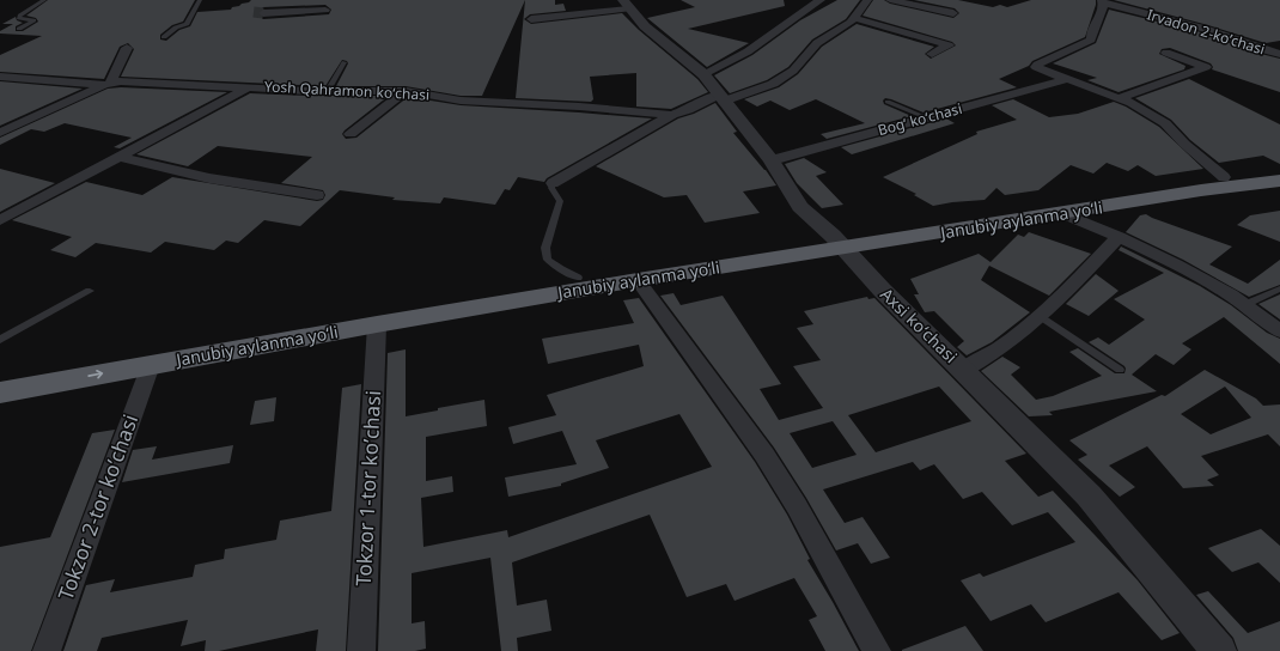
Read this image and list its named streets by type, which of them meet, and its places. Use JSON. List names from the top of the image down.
{
  "streets": {
    "highway": ["Janubiy aylanma yoʻli"],
    "street": [
      "Irvadon 2-koʼchasi",
      "Yosh Qahramon koʻchasi",
      "Bogʻ koʻchasi",
      "Axsi koʻchasi",
      "Tokzor 1-tor koʼchasi",
      "Tokzor 2-tor koʼchasi"
    ]
  },
  "crossings": [
    ["Irvadon 2-koʼchasi", "Bogʻ koʻchasi"],
    ["Irvadon 2-koʼchasi", "Janubiy aylanma yoʻli"],
    ["Yosh Qahramon koʻchasi", "Axsi koʻchasi"],
    ["Bogʻ koʻchasi", "Axsi koʻchasi"],
    ["Janubiy aylanma yoʻli", "Axsi koʻchasi"],
    ["Janubiy aylanma yoʻli", "Tokzor 1-tor koʼchasi"],
    ["Janubiy aylanma yoʻli", "Tokzor 2-tor koʼchasi"]
  ]
}
